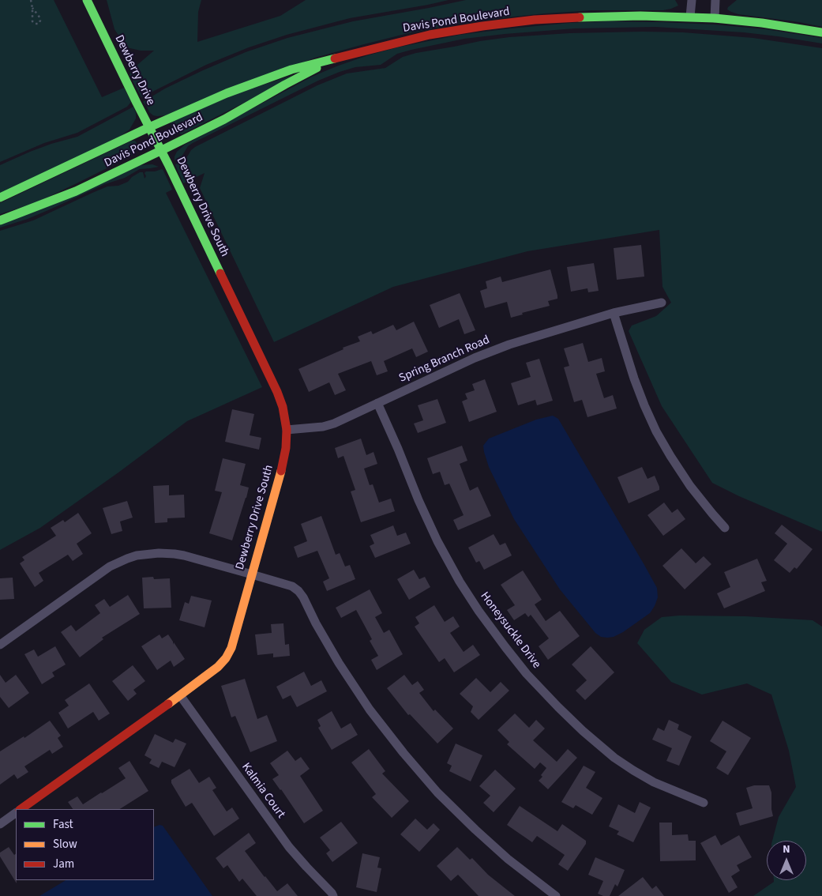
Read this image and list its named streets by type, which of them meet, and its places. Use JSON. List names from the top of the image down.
{
  "streets": {
    "street": [
      "Davis Pond Boulevard",
      "Dewberry Drive",
      "Dewberry Drive South",
      "Spring Branch Road",
      "Honeysuckle Drive",
      "Kalmia Court"
    ]
  },
  "crossings": [
    ["Davis Pond Boulevard", "Dewberry Drive"],
    ["Davis Pond Boulevard", "Dewberry Drive South"],
    ["Dewberry Drive", "Dewberry Drive South"],
    ["Dewberry Drive South", "Spring Branch Road"],
    ["Dewberry Drive South", "Kalmia Court"],
    ["Spring Branch Road", "Honeysuckle Drive"]
  ],
  "legend": ["Fast", "Slow", "Jam"],
  "north": "top"
}
